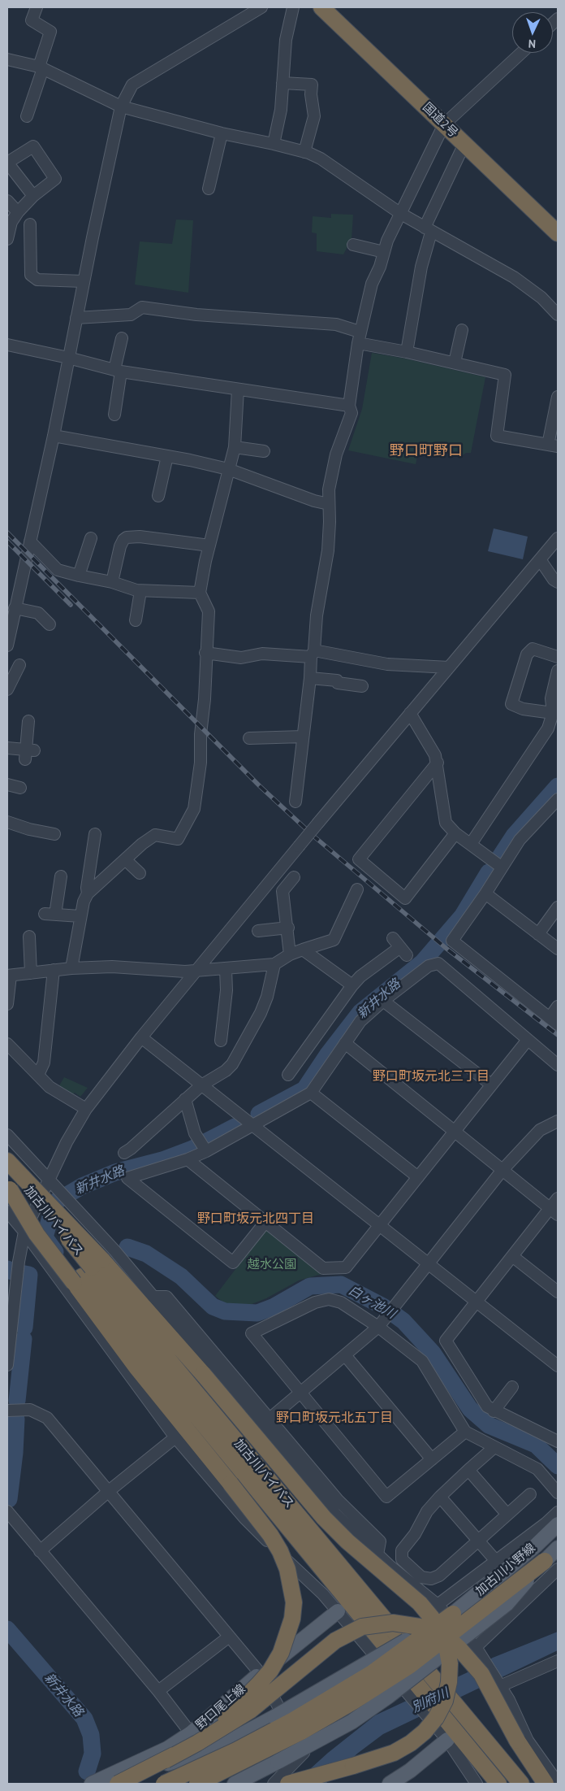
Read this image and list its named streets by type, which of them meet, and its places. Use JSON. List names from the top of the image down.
{
  "streets": {
    "highway": ["国道2号", "加古川バイパス"],
    "main road": ["加古川小野線", "野口尾上線"]
  },
  "districts": [
    "野口町野口",
    "野口町坂元北三丁目",
    "野口町坂元北四丁目",
    "野口町坂元北五丁目"
  ],
  "water": ["新井水路", "白ヶ池川", "別府川"],
  "parks": ["越水公園"],
  "north": "bottom"
}
